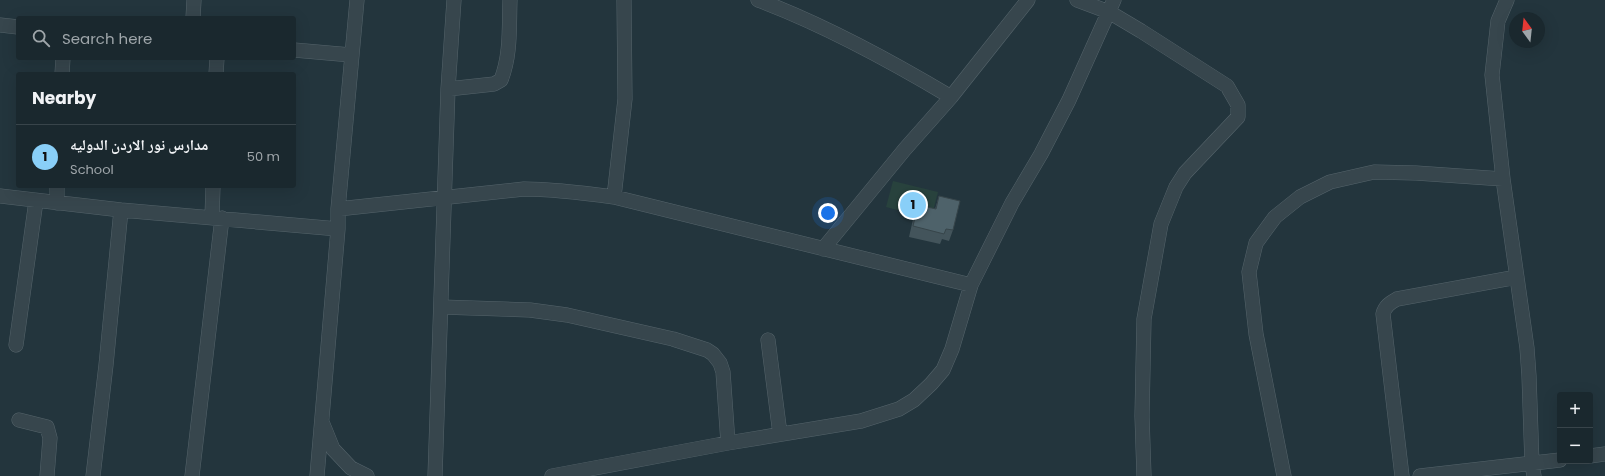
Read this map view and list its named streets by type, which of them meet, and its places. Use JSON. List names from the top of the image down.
{
  "north": "top",
  "page": {
    "search": "Search here",
    "heading": "Nearby",
    "list": [
      {
        "mark": "1",
        "name": "مدارس نور الاردن الدوليه",
        "note": "School",
        "value": "50 m"
      }
    ],
    "pins": "1",
    "map_buttons": ["+", "−"]
  }
}
